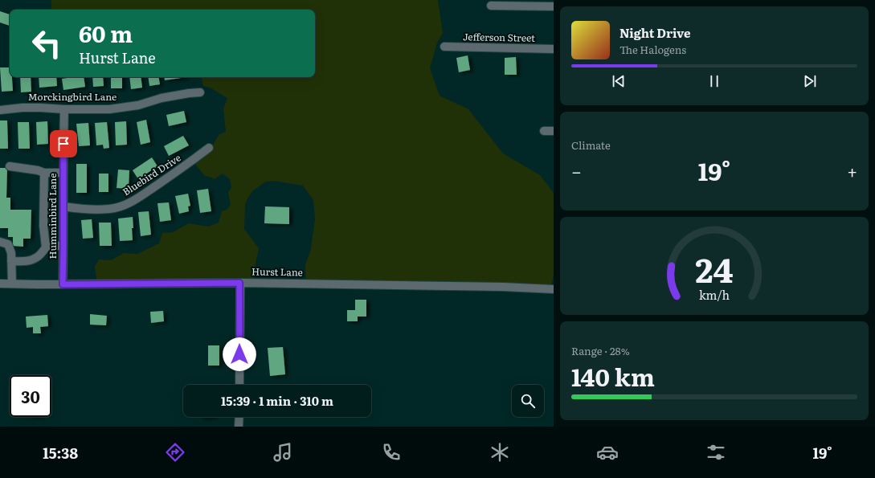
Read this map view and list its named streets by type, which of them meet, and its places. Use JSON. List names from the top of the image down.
{
  "streets": {
    "street": [
      "Jefferson Street",
      "Morckingbird Lane",
      "Bluebird Drive",
      "Humminbird Lane",
      "Hurst Lane"
    ]
  },
  "crossings": [
    ["Morckingbird Lane", "Humminbird Lane"],
    ["Bluebird Drive", "Humminbird Lane"],
    ["Humminbird Lane", "Hurst Lane"]
  ],
  "page": {
    "turn": ["60 m", "Hurst Lane"],
    "song": ["Night Drive", "The Halogens"],
    "tile": [
      "Climate",
      ["Range · 28%", "140 km"]
    ],
    "heat": ["−", "19°", "+"],
    "limit": "30",
    "trip": "15:39 · 1 min · 310 m",
    "tabs": ["15:38", "19°"],
    "gauge": ["24", "km/h"]
  }
}
